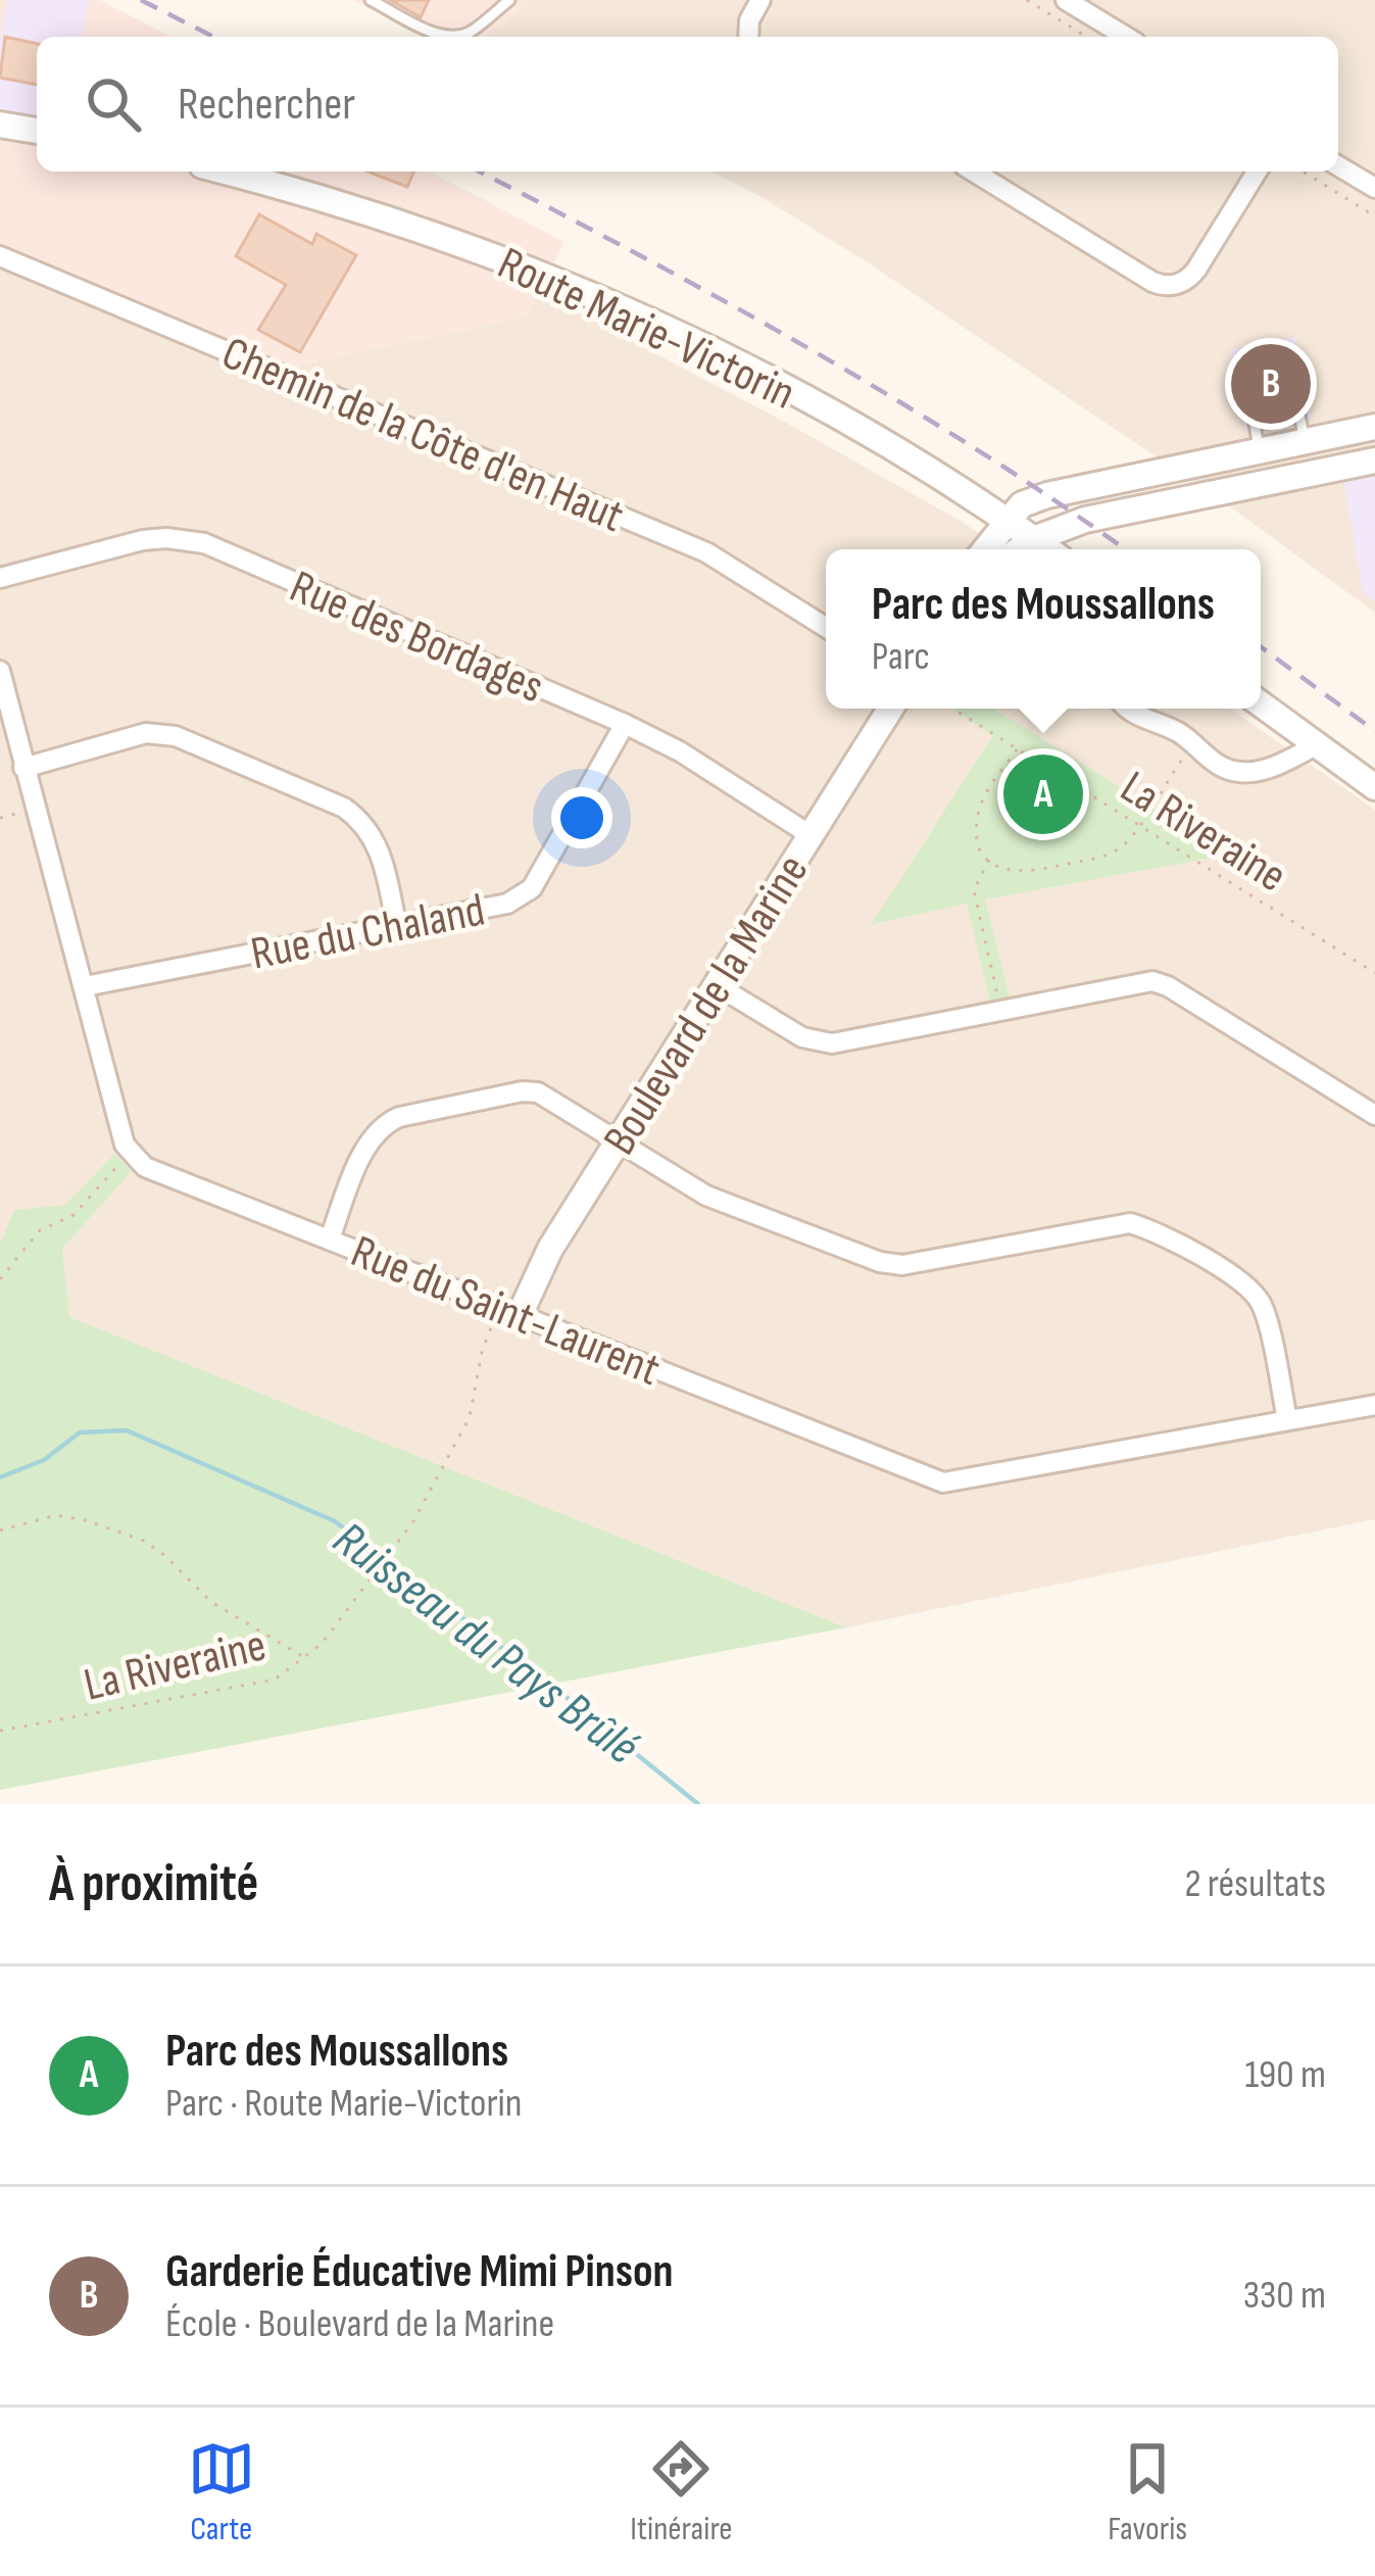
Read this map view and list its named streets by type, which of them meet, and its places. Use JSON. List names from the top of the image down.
{
  "streets": {
    "street": [
      "Route Marie-Victorin",
      "Chemin de la Côte d'en Haut",
      "Rue des Bordages",
      "Rue du Chaland",
      "Boulevard de la Marine",
      "Rue du Saint-Laurent"
    ],
    "path": ["La Riveraine"]
  },
  "crossings": [
    ["Rue des Bordages", "Rue du Chaland"],
    ["Rue des Bordages", "Boulevard de la Marine"],
    ["La Riveraine", "Boulevard de la Marine"],
    ["La Riveraine", "Rue du Saint-Laurent"],
    ["Boulevard de la Marine", "Rue du Saint-Laurent"]
  ],
  "water": ["Ruisseau du Pays Brûlé"],
  "page": {
    "search": "Rechercher",
    "pins": ["B", "A"],
    "popup": ["Parc des Moussallons", "Parc"],
    "heading": ["À proximité", "2 résultats"],
    "list": [
      {
        "mark": "A",
        "name": "Parc des Moussallons",
        "note": "Parc · Route Marie-Victorin",
        "value": "190 m"
      },
      {
        "mark": "B",
        "name": "Garderie Éducative Mimi Pinson",
        "note": "École · Boulevard de la Marine",
        "value": "330 m"
      }
    ],
    "nav": ["Carte", "Itinéraire", "Favoris"]
  }
}
